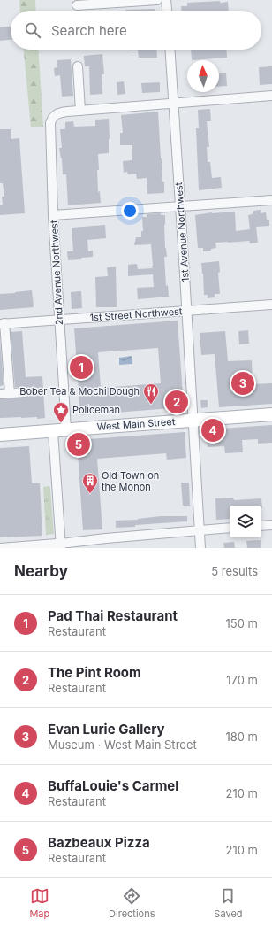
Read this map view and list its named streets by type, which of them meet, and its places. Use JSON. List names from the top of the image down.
{
  "streets": {
    "main road": ["West Main Street"],
    "street": ["1st Avenue Northwest", "2nd Avenue Northwest", "1st Street Northwest"]
  },
  "crossings": [
    ["1st Avenue Northwest", "1st Street Northwest"],
    ["1st Avenue Northwest", "West Main Street"],
    ["2nd Avenue Northwest", "1st Street Northwest"],
    ["2nd Avenue Northwest", "West Main Street"]
  ],
  "places": {
    "restaurant": ["Bober Tea & Mochi Dough"],
    "place": ["Policeman"],
    "building": ["Old Town on the Monon"]
  },
  "north": "top",
  "page": {
    "search": "Search here",
    "pins": [
      "1",
      "3",
      "2",
      "4",
      "5"
    ],
    "heading": ["Nearby", "5 results"],
    "list": [
      {
        "mark": "1",
        "name": "Pad Thai Restaurant",
        "note": "Restaurant",
        "value": "150 m"
      },
      {
        "mark": "2",
        "name": "The Pint Room",
        "note": "Restaurant",
        "value": "170 m"
      },
      {
        "mark": "3",
        "name": "Evan Lurie Gallery",
        "note": "Museum · West Main Street",
        "value": "180 m"
      },
      {
        "mark": "4",
        "name": "BuffaLouie's Carmel",
        "note": "Restaurant",
        "value": "210 m"
      },
      {
        "mark": "5",
        "name": "Bazbeaux Pizza",
        "note": "Restaurant",
        "value": "210 m"
      }
    ],
    "nav": ["Map", "Directions", "Saved"]
  }
}
